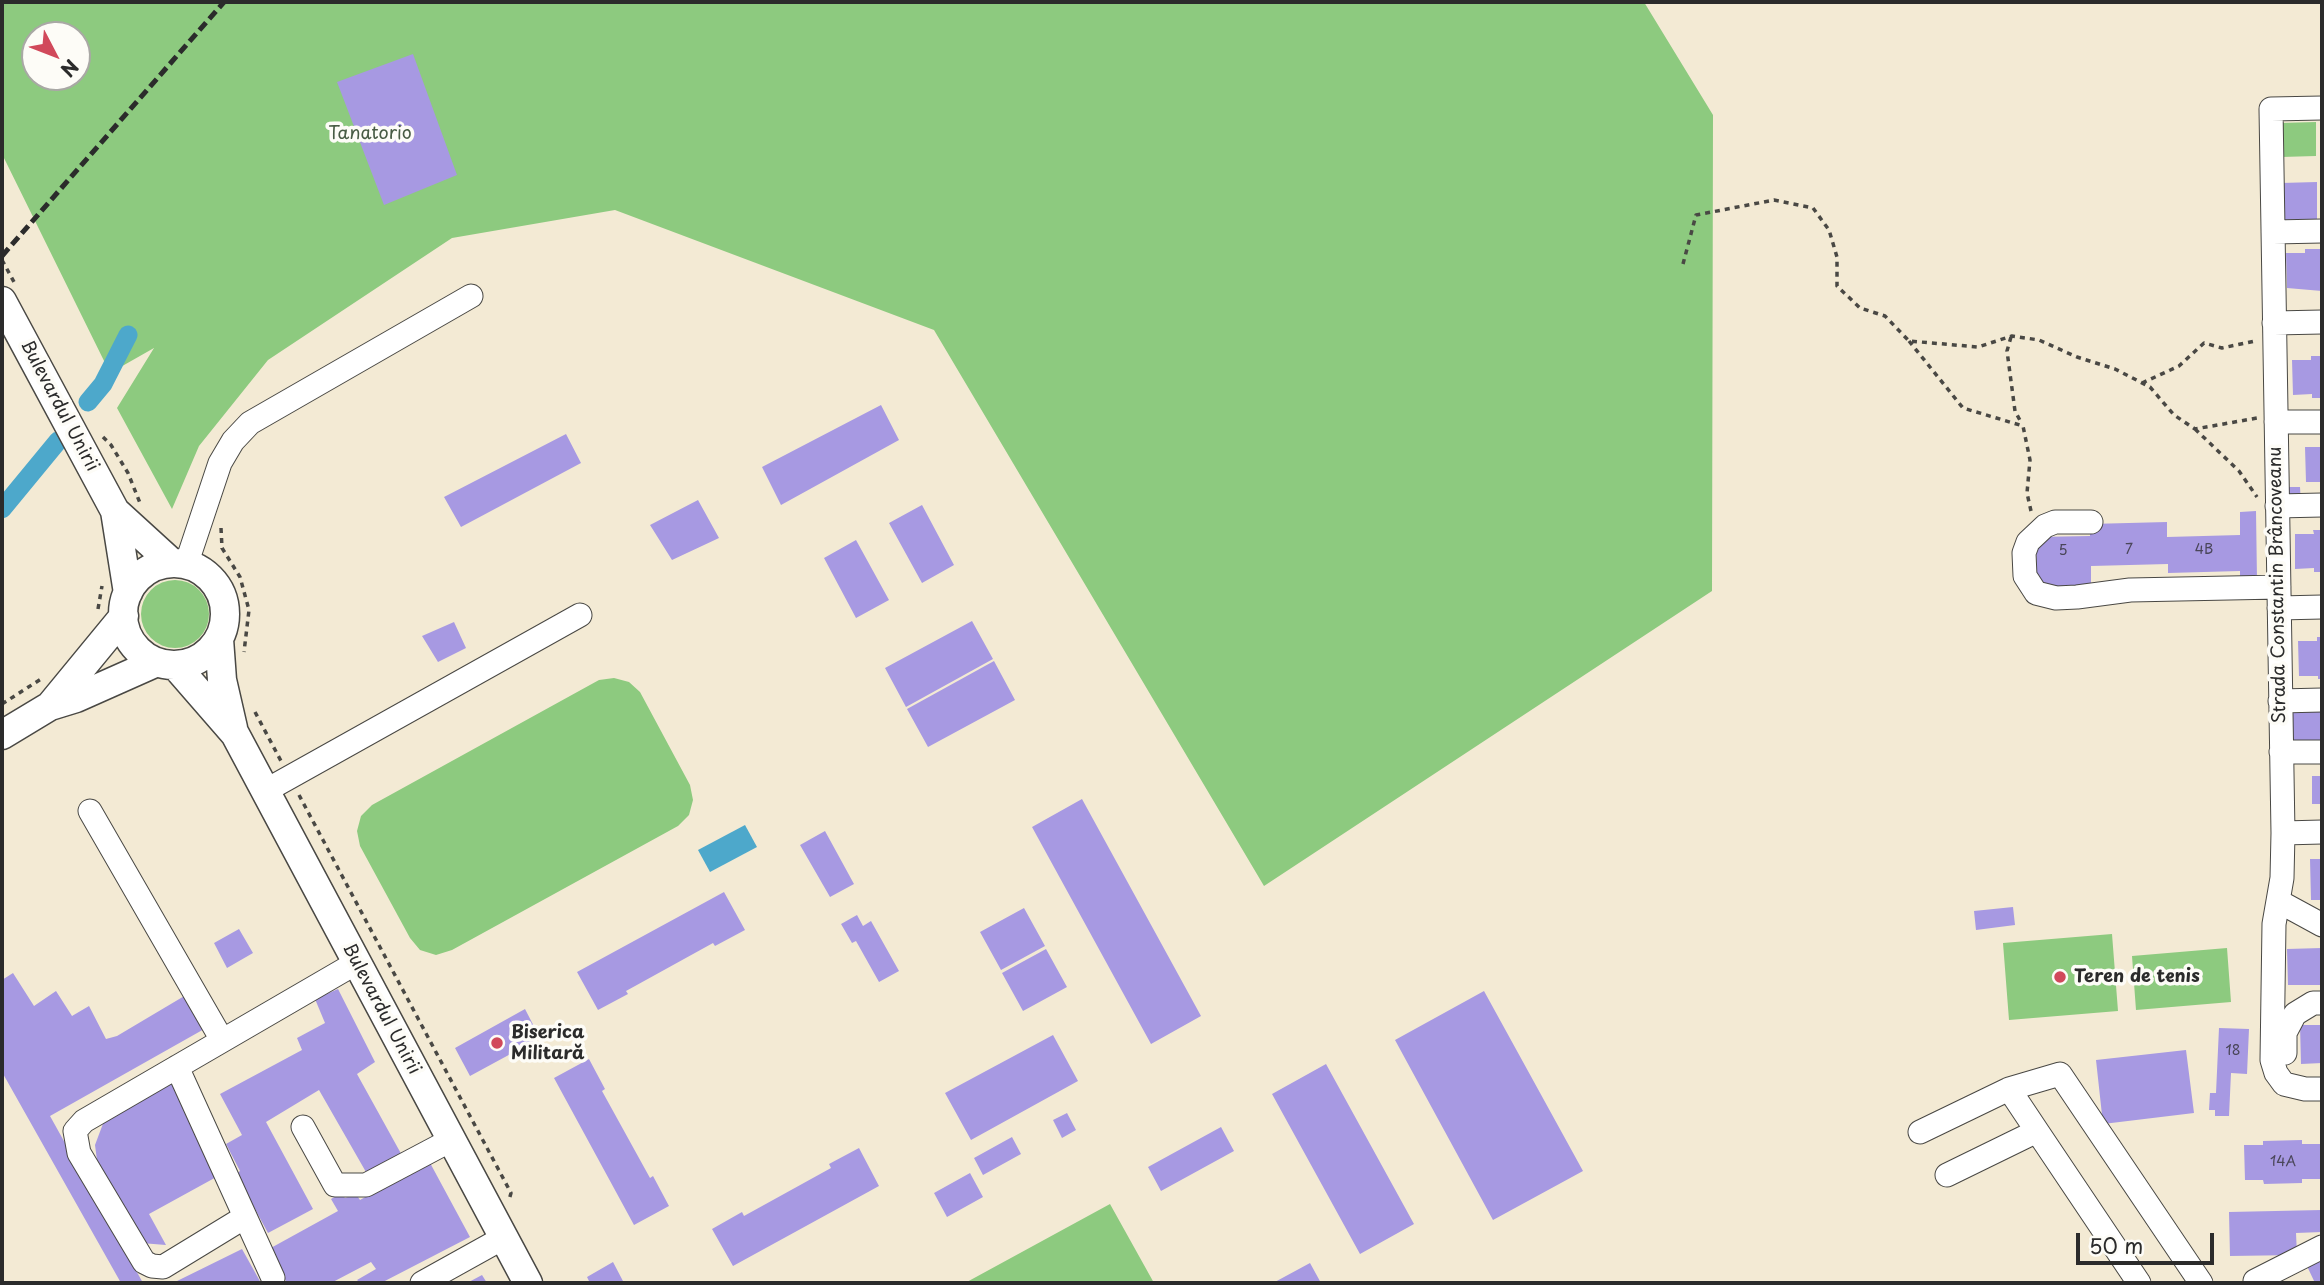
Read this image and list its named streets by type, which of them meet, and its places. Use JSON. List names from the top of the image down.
{
  "streets": {
    "main road": ["Bulevardul Unirii"],
    "street": ["Strada Constantin Brâncoveanu"]
  },
  "parks": ["Tanatorio"],
  "places": ["Teren de tenis", "Biserica Militară"],
  "house_numbers": [
    "7",
    "4B",
    "5",
    "18",
    "14A"
  ],
  "scale_bar": "50 m",
  "north": "bottom right"
}
